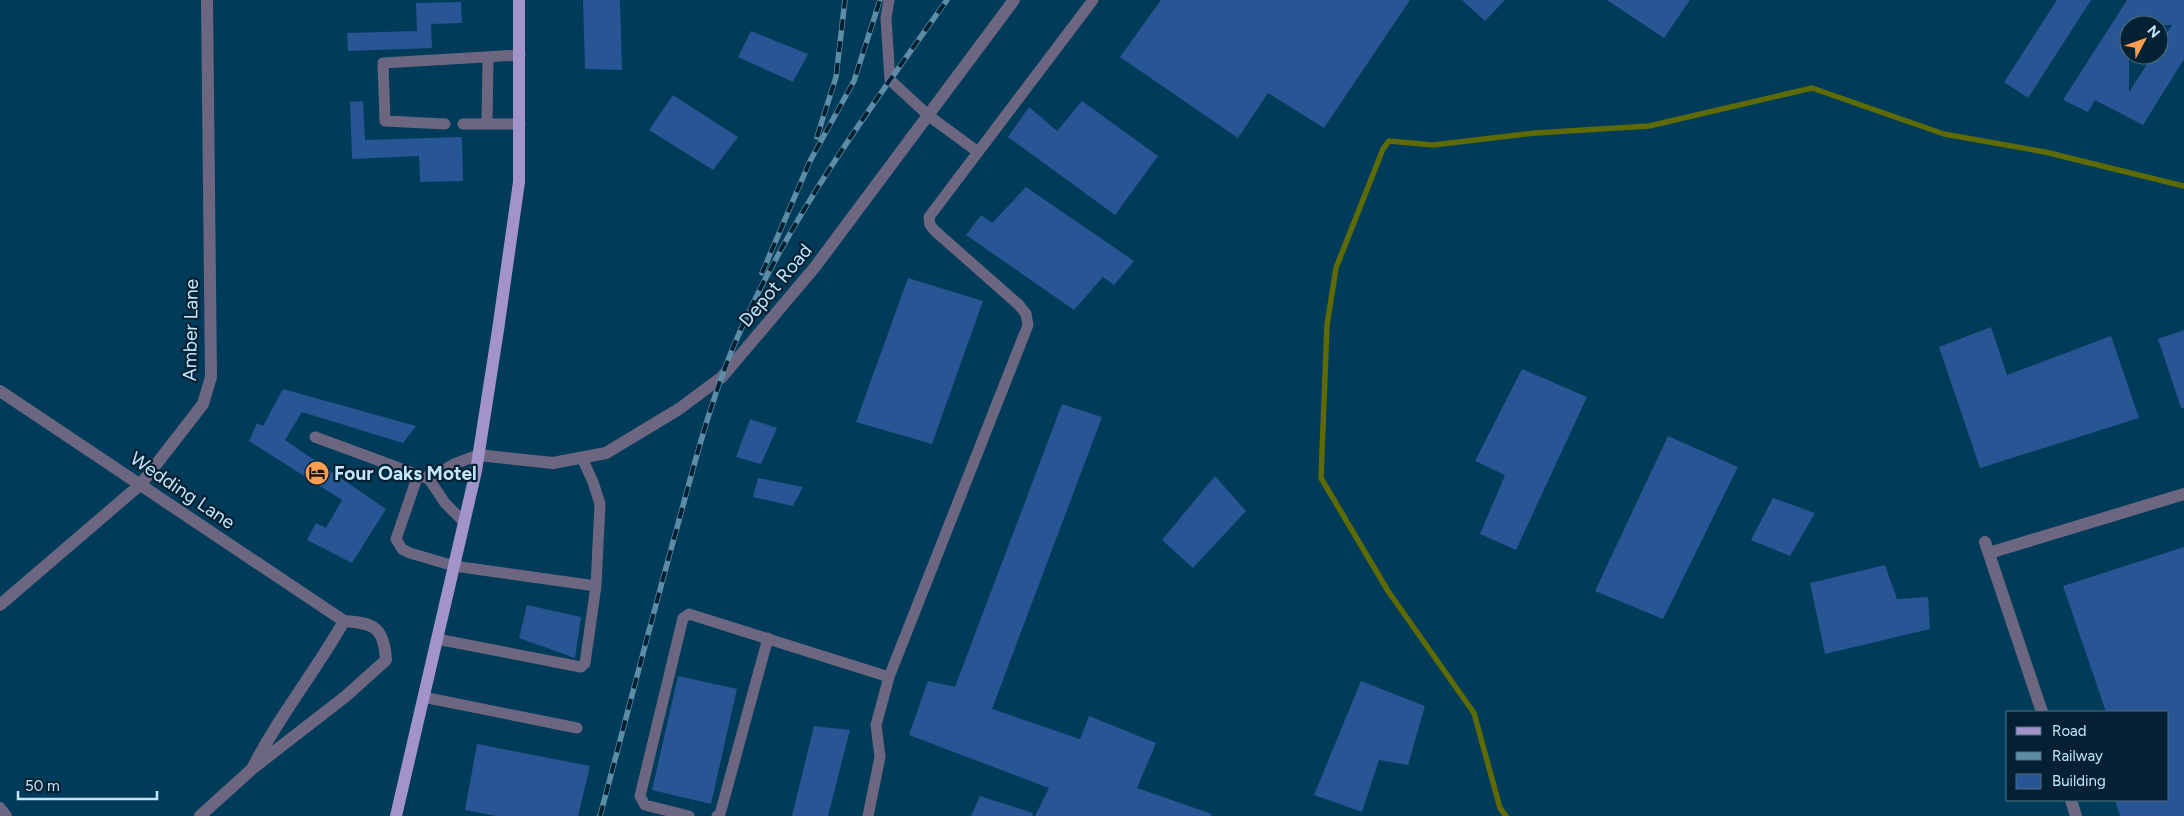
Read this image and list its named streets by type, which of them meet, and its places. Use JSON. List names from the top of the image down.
{
  "streets": {
    "street": ["Depot Road", "Amber Lane", "Wedding Lane"]
  },
  "crossings": [
    ["Amber Lane", "Wedding Lane"]
  ],
  "places": {
    "hotel": ["Four Oaks Motel"]
  },
  "legend": ["Road", "Railway", "Building"],
  "scale_bar": "50 m",
  "north": "top right"
}
